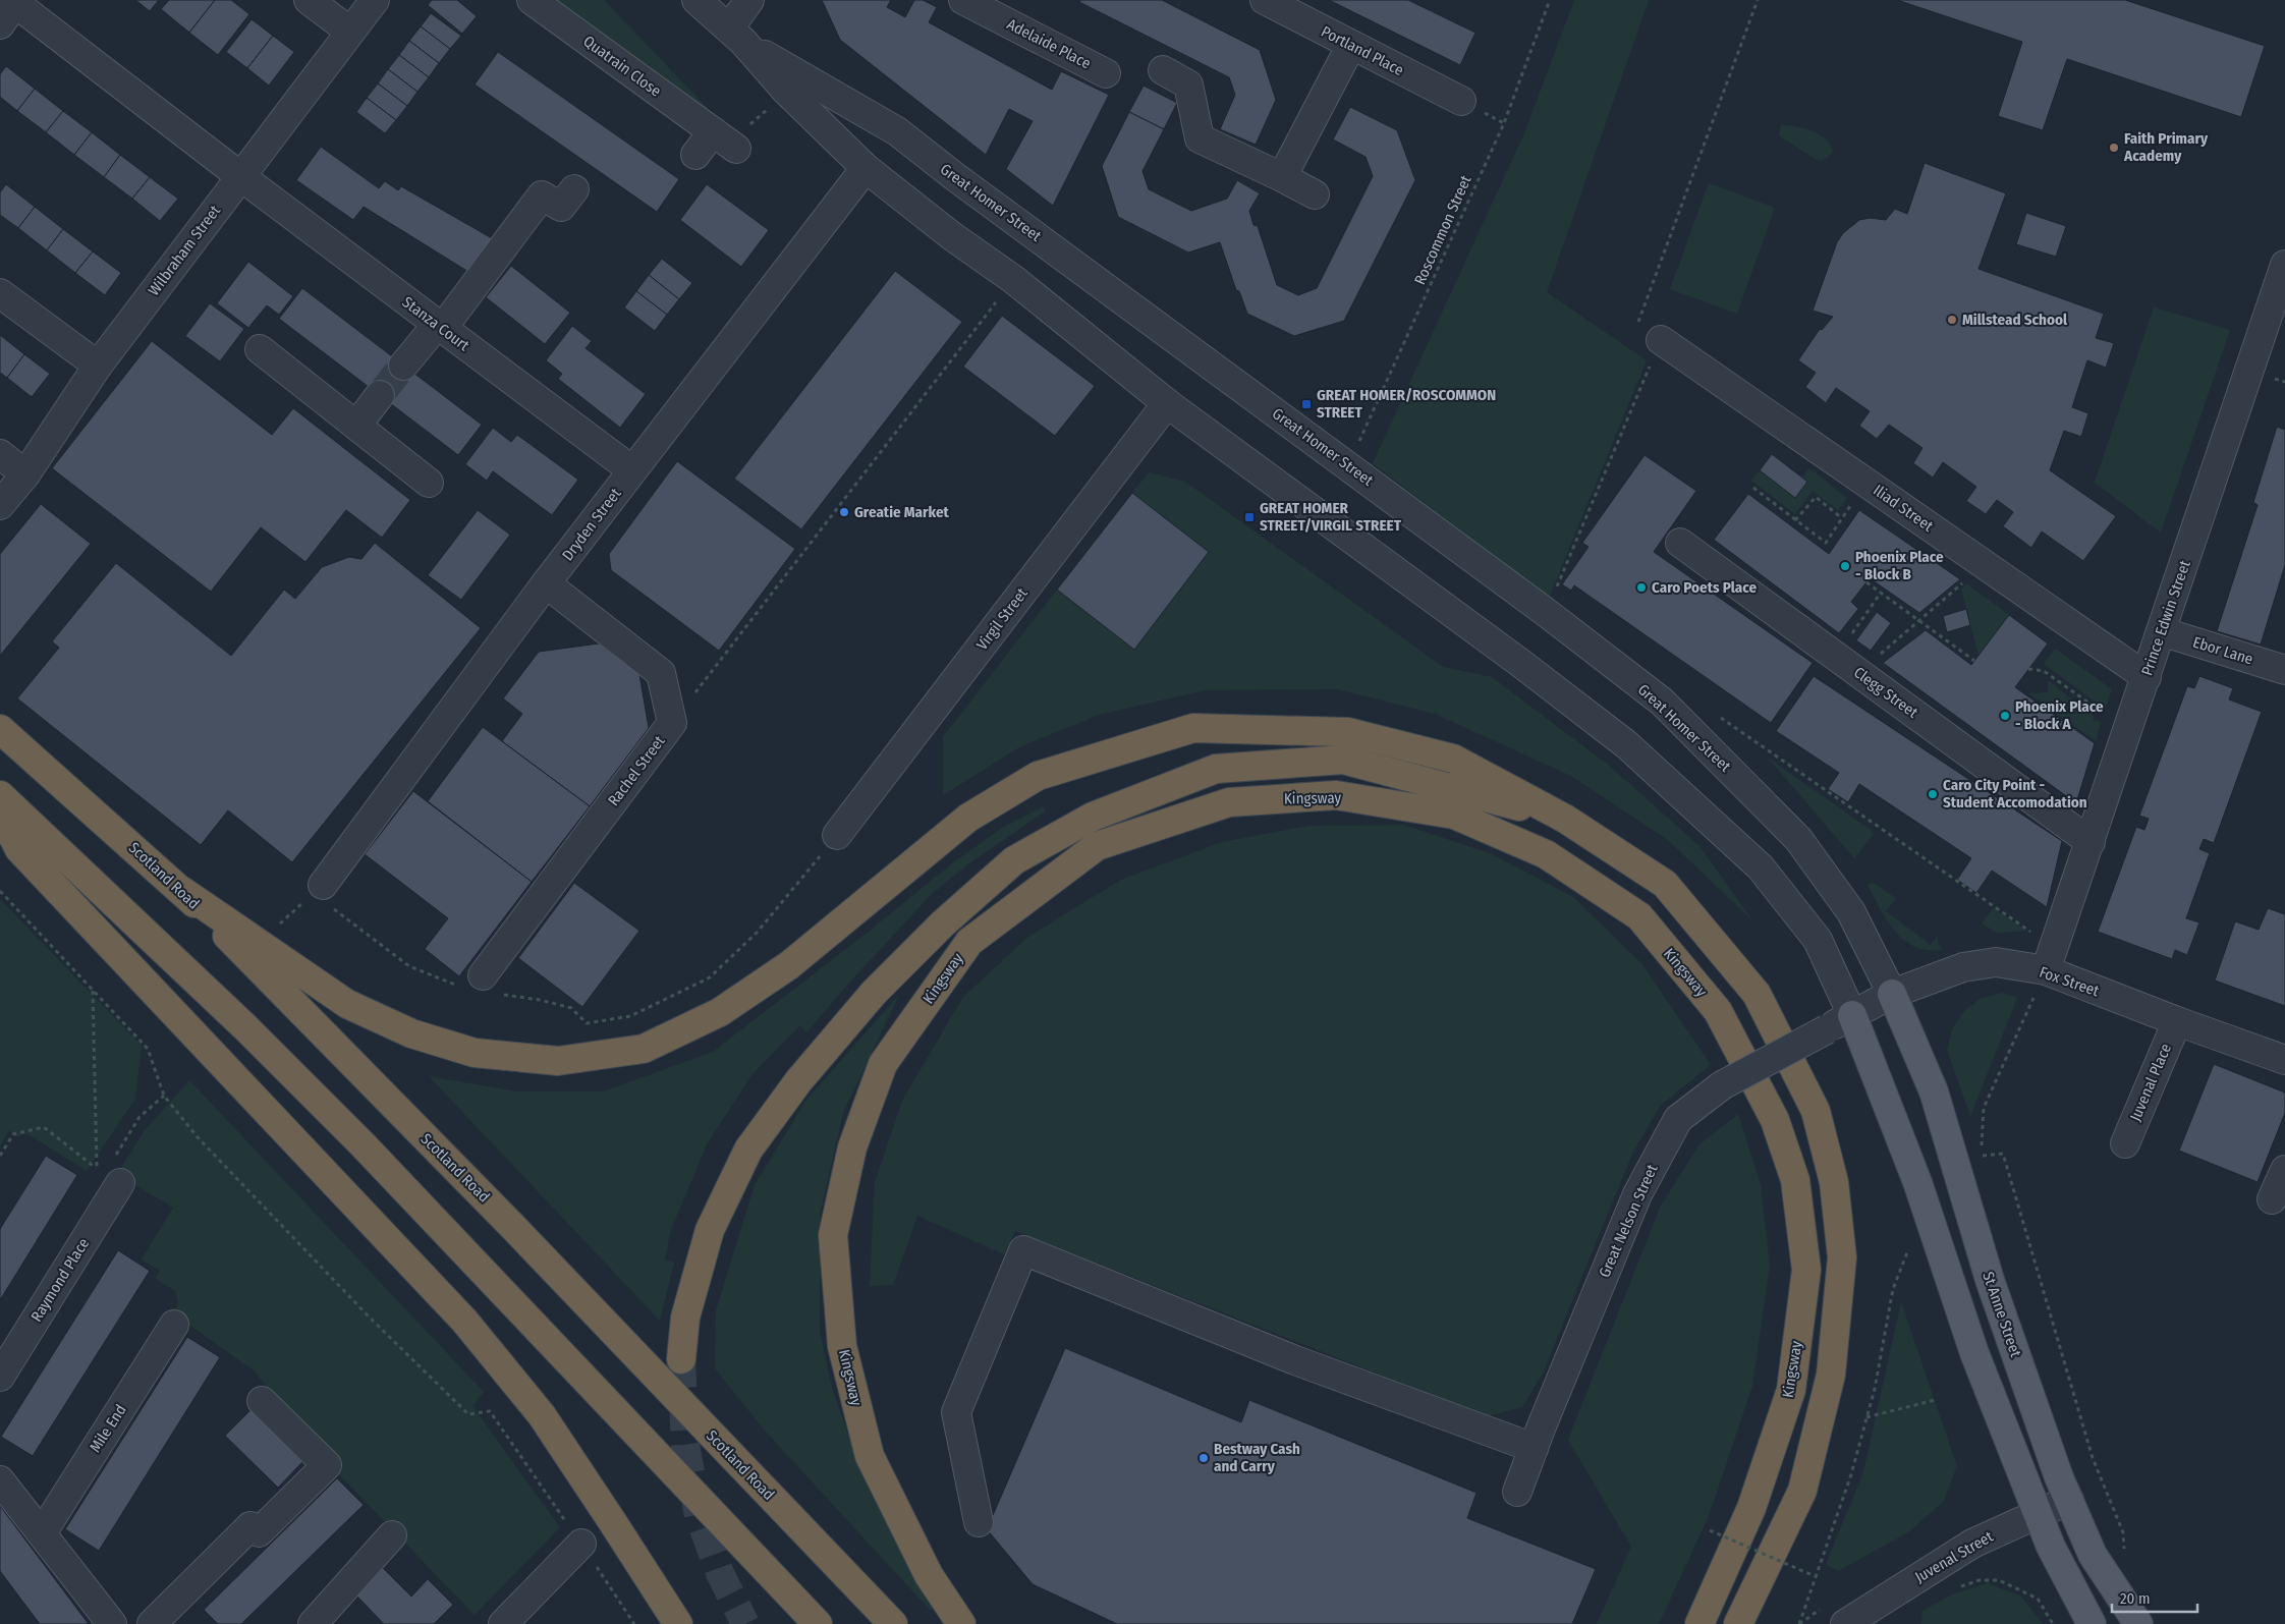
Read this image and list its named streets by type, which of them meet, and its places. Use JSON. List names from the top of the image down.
{
  "streets": {
    "highway": ["Kingsway", "Scotland Road"],
    "main road": ["St Anne Street"],
    "street": [
      "Adelaide Place",
      "Portland Place",
      "Quatrain Close",
      "Great Homer Street",
      "Wilbraham Street",
      "Stanza Court",
      "Iliad Street",
      "Dryden Street",
      "Prince Edwin Street",
      "Virgil Street",
      "Ebor Lane",
      "Clegg Street",
      "Rachel Street",
      "Fox Street",
      "Juvenal Place",
      "Great Nelson Street",
      "Raymond Place",
      "Mile End",
      "Juvenal Street"
    ],
    "path": ["Roscommon Street"]
  },
  "crossings": [
    ["Great Homer Street", "Roscommon Street"],
    ["Great Homer Street", "Dryden Street"],
    ["Great Homer Street", "Virgil Street"],
    ["Great Homer Street", "Fox Street"],
    ["Great Homer Street", "Great Nelson Street"],
    ["Great Homer Street", "St Anne Street"],
    ["Wilbraham Street", "Stanza Court"],
    ["Stanza Court", "Dryden Street"],
    ["Iliad Street", "Prince Edwin Street"],
    ["Dryden Street", "Rachel Street"],
    ["Prince Edwin Street", "Ebor Lane"],
    ["Prince Edwin Street", "Clegg Street"],
    ["Prince Edwin Street", "Fox Street"],
    ["Fox Street", "Juvenal Place"],
    ["Fox Street", "Great Nelson Street"],
    ["Fox Street", "St Anne Street"],
    ["St Anne Street", "Juvenal Street"]
  ],
  "places": {
    "other": [
      "Faith Primary Academy",
      "Millstead School",
      "Greatie Market",
      "Phoenix Place - Block B",
      "Caro Poets Place",
      "Phoenix Place - Block A",
      "Caro City Point - Student Accomodation",
      "Bestway Cash and Carry"
    ],
    "transit": ["GREAT HOMER/ROSCOMMON STREET", "GREAT HOMER STREET/VIRGIL STREET"]
  },
  "scale_bar": "20 m"
}
